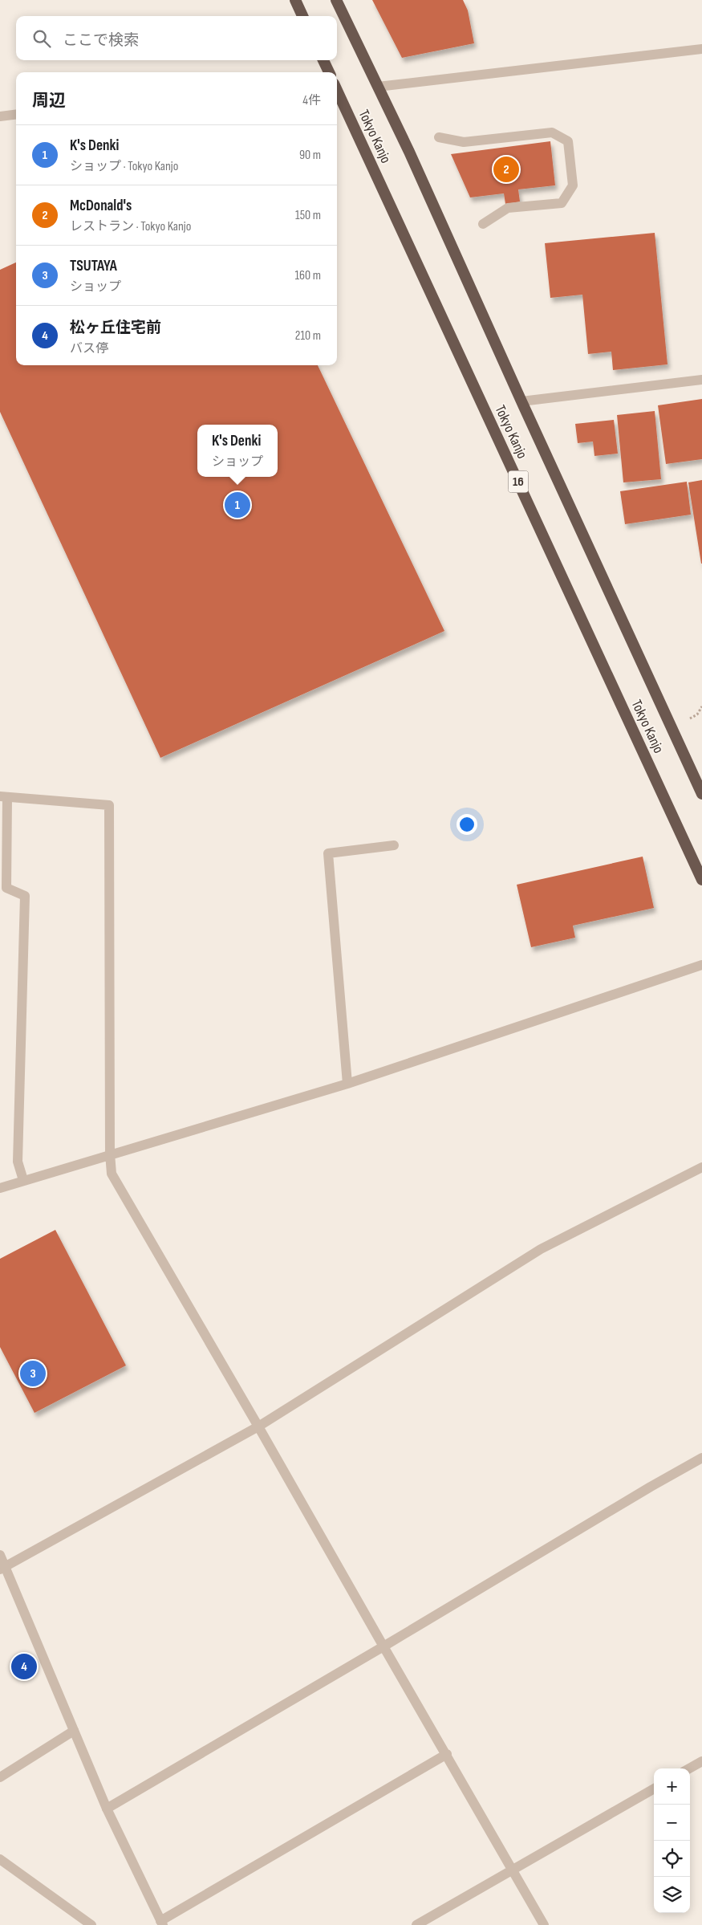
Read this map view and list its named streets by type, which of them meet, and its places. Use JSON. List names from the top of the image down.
{
  "streets": {
    "highway": ["Tokyo Kanjo", "16"]
  },
  "page": {
    "search": "ここで検索",
    "heading": ["周辺", "4件"],
    "list": [
      {
        "mark": "1",
        "name": "K's Denki",
        "note": "ショップ · Tokyo Kanjo",
        "value": "90 m"
      },
      {
        "mark": "2",
        "name": "McDonald's",
        "note": "レストラン · Tokyo Kanjo",
        "value": "150 m"
      },
      {
        "mark": "3",
        "name": "TSUTAYA",
        "note": "ショップ",
        "value": "160 m"
      },
      {
        "mark": "4",
        "name": "松ヶ丘住宅前",
        "note": "バス停",
        "value": "210 m"
      }
    ],
    "pins": [
      "2",
      "1",
      "3",
      "4"
    ],
    "popup": ["K's Denki", "ショップ"],
    "map_buttons": ["+", "−"]
  }
}
